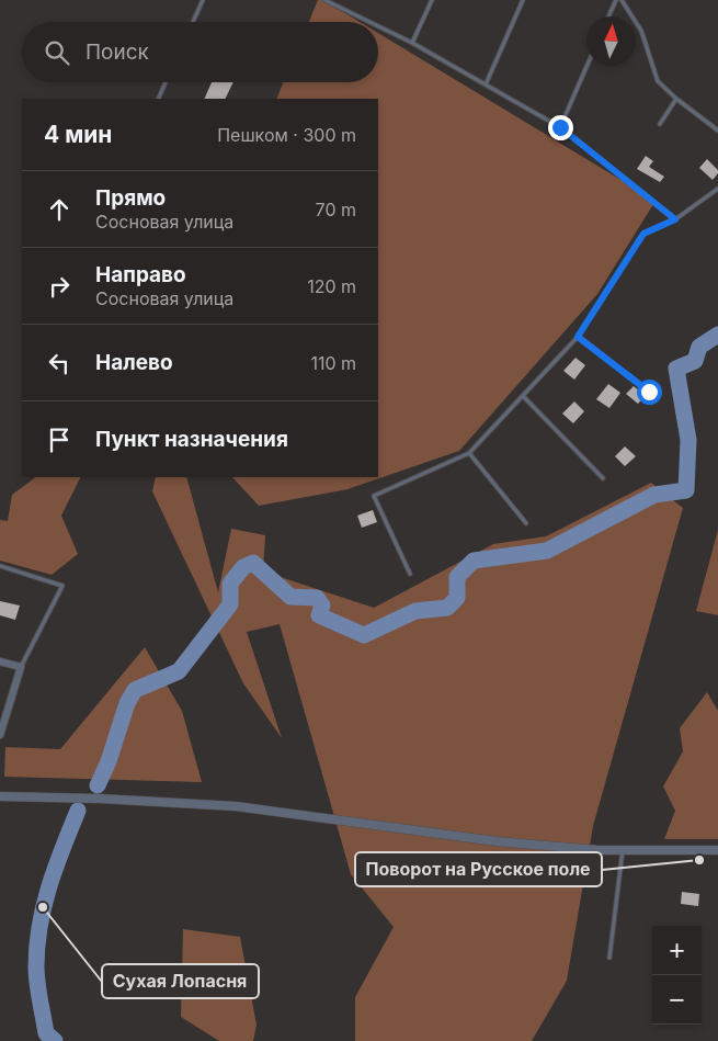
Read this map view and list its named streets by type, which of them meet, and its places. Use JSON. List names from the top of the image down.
{
  "places": ["Поворот на Русское поле", "Сухая Лопасня"],
  "north": "top",
  "page": {
    "search": "Поиск",
    "heading": ["4 мин", "Пешком · 300 m"],
    "list": [
      ["Прямо", "Сосновая улица", "70 m"],
      ["Направо", "Сосновая улица", "120 m"],
      ["Налево", "110 m"],
      "Пункт назначения"
    ],
    "map_buttons": ["+", "−"]
  }
}
